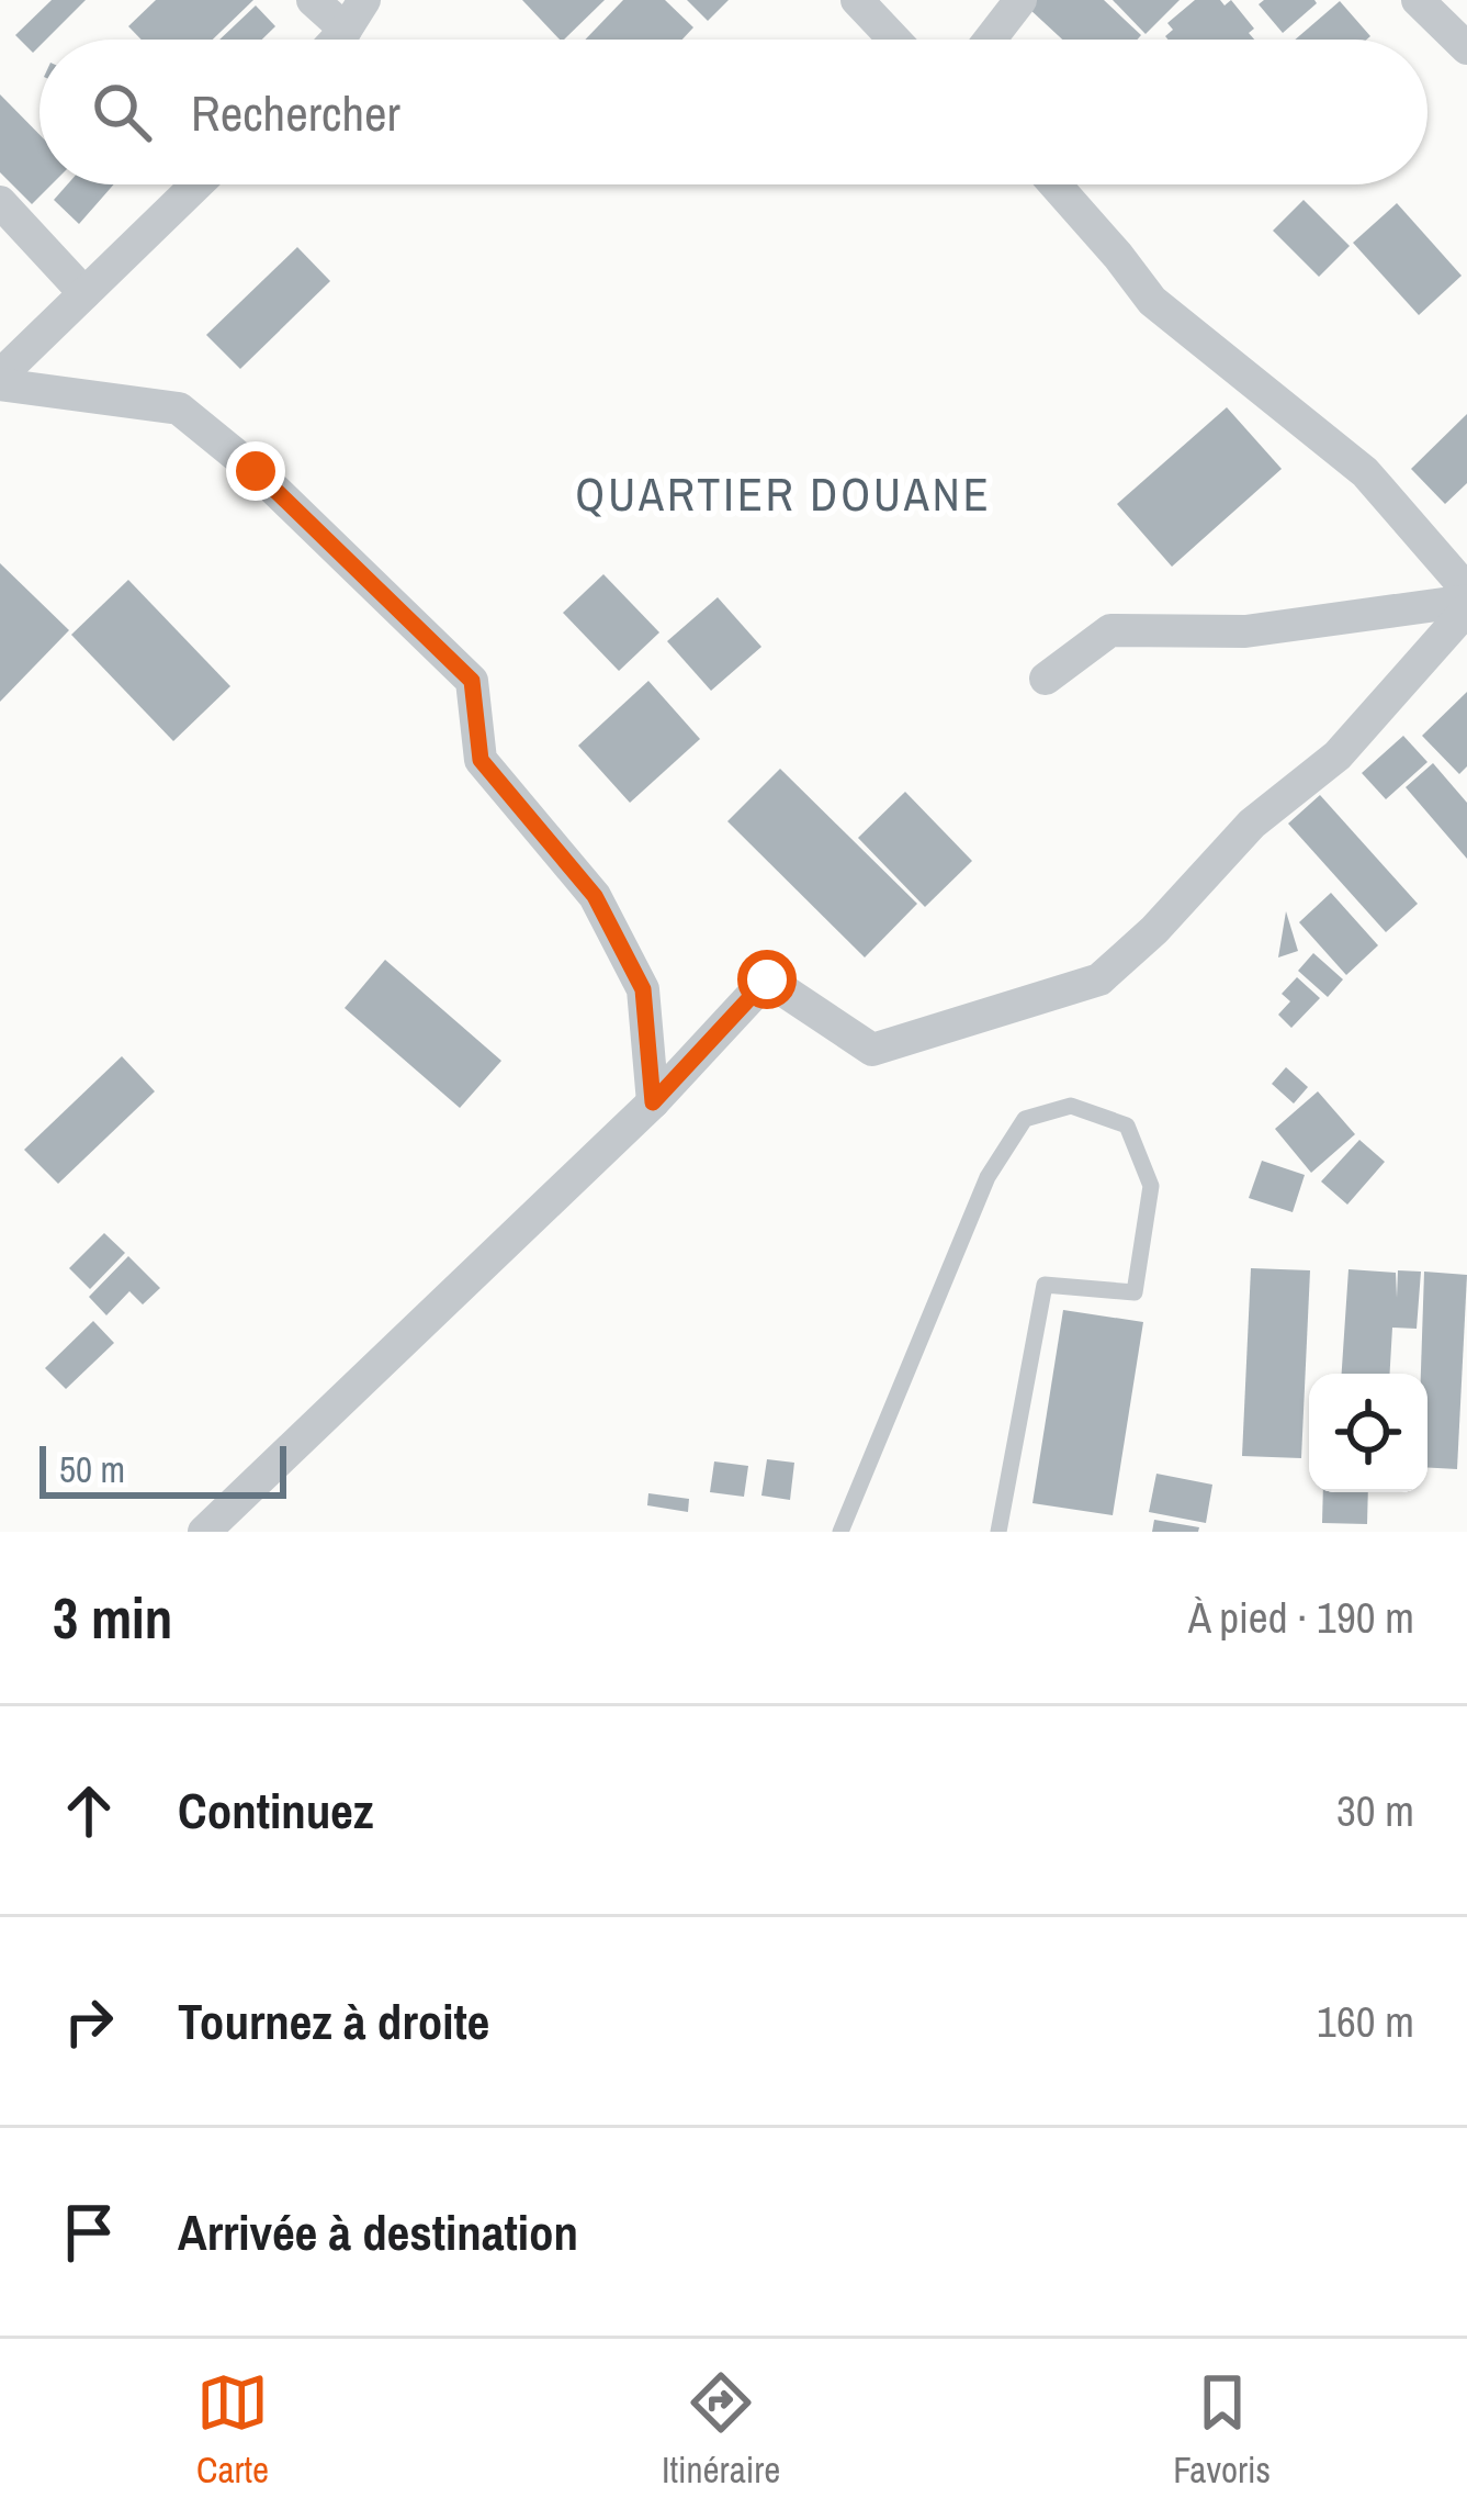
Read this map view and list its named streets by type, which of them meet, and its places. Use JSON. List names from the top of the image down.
{
  "districts": ["QUARTIER DOUANE"],
  "scale_bar": "50 m",
  "page": {
    "search": "Rechercher",
    "scale": "50 m",
    "heading": ["3 min", "À pied · 190 m"],
    "list": [
      ["Continuez", "30 m"],
      ["Tournez à droite", "160 m"],
      "Arrivée à destination"
    ],
    "nav": ["Carte", "Itinéraire", "Favoris"]
  }
}
